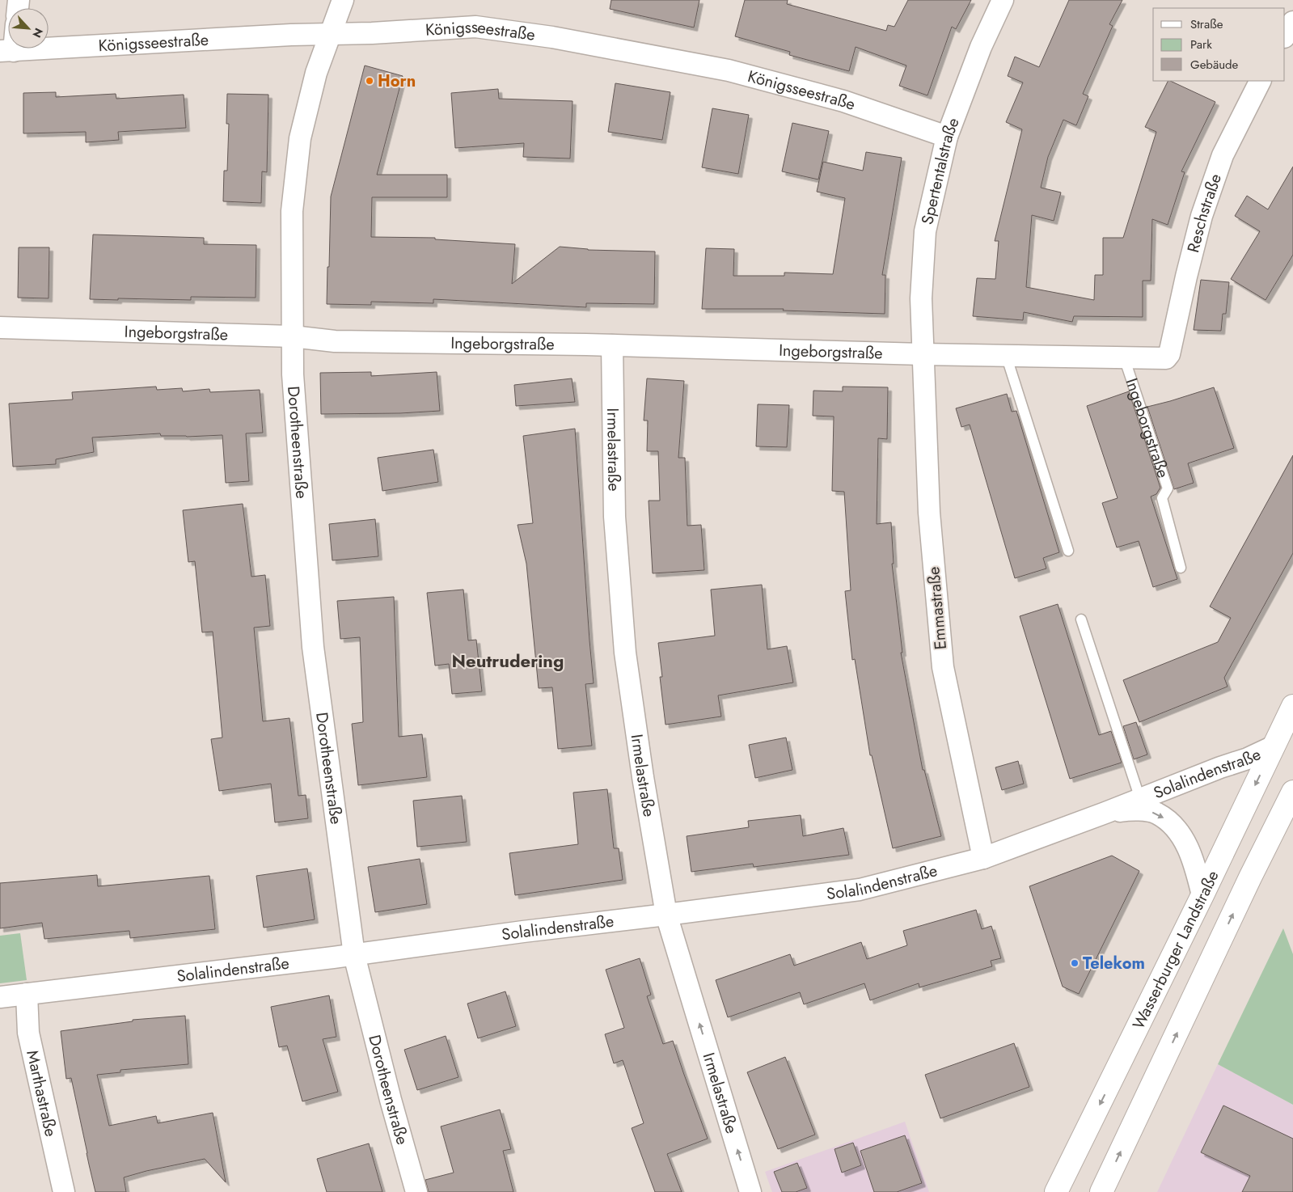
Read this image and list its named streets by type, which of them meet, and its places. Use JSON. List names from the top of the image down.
{
  "streets": {
    "main road": ["Wasserburger Landstraße"],
    "street": [
      "Königsseestraße",
      "Spertentalstraße",
      "Reschstraße",
      "Ingeborgstraße",
      "Dorotheenstraße",
      "Irmelastraße",
      "Emmastraße",
      "Solalindenstraße",
      "Marthastraße"
    ]
  },
  "crossings": [
    ["Königsseestraße", "Spertentalstraße"],
    ["Königsseestraße", "Dorotheenstraße"],
    ["Spertentalstraße", "Ingeborgstraße"],
    ["Spertentalstraße", "Emmastraße"],
    ["Reschstraße", "Ingeborgstraße"],
    ["Ingeborgstraße", "Dorotheenstraße"],
    ["Ingeborgstraße", "Irmelastraße"],
    ["Ingeborgstraße", "Emmastraße"],
    ["Dorotheenstraße", "Solalindenstraße"],
    ["Irmelastraße", "Solalindenstraße"],
    ["Emmastraße", "Solalindenstraße"],
    ["Solalindenstraße", "Wasserburger Landstraße"],
    ["Solalindenstraße", "Marthastraße"]
  ],
  "districts": ["Neutrudering"],
  "places": ["Horn", "Telekom"],
  "legend": ["Straße", "Park", "Gebäude"],
  "north": "bottom right"
}
